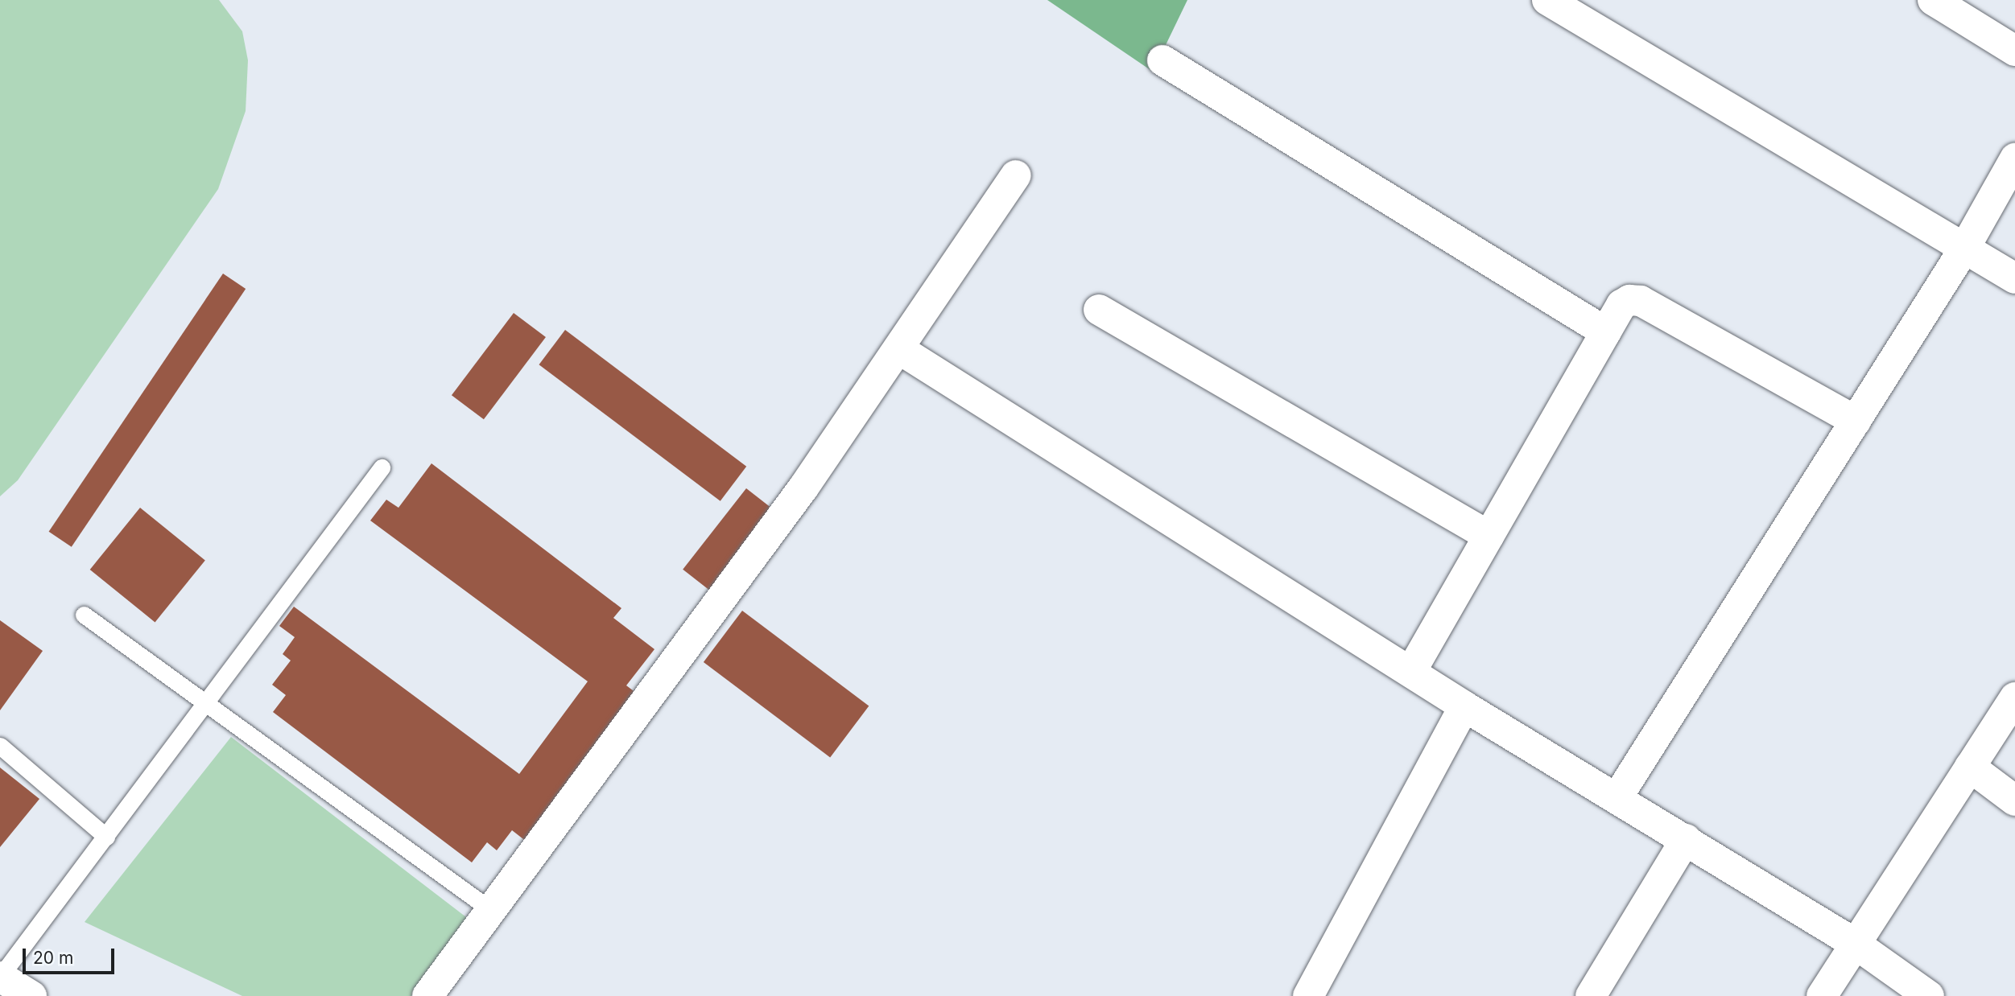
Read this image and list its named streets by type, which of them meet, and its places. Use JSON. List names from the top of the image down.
{
  "scale_bar": "20 m"
}
